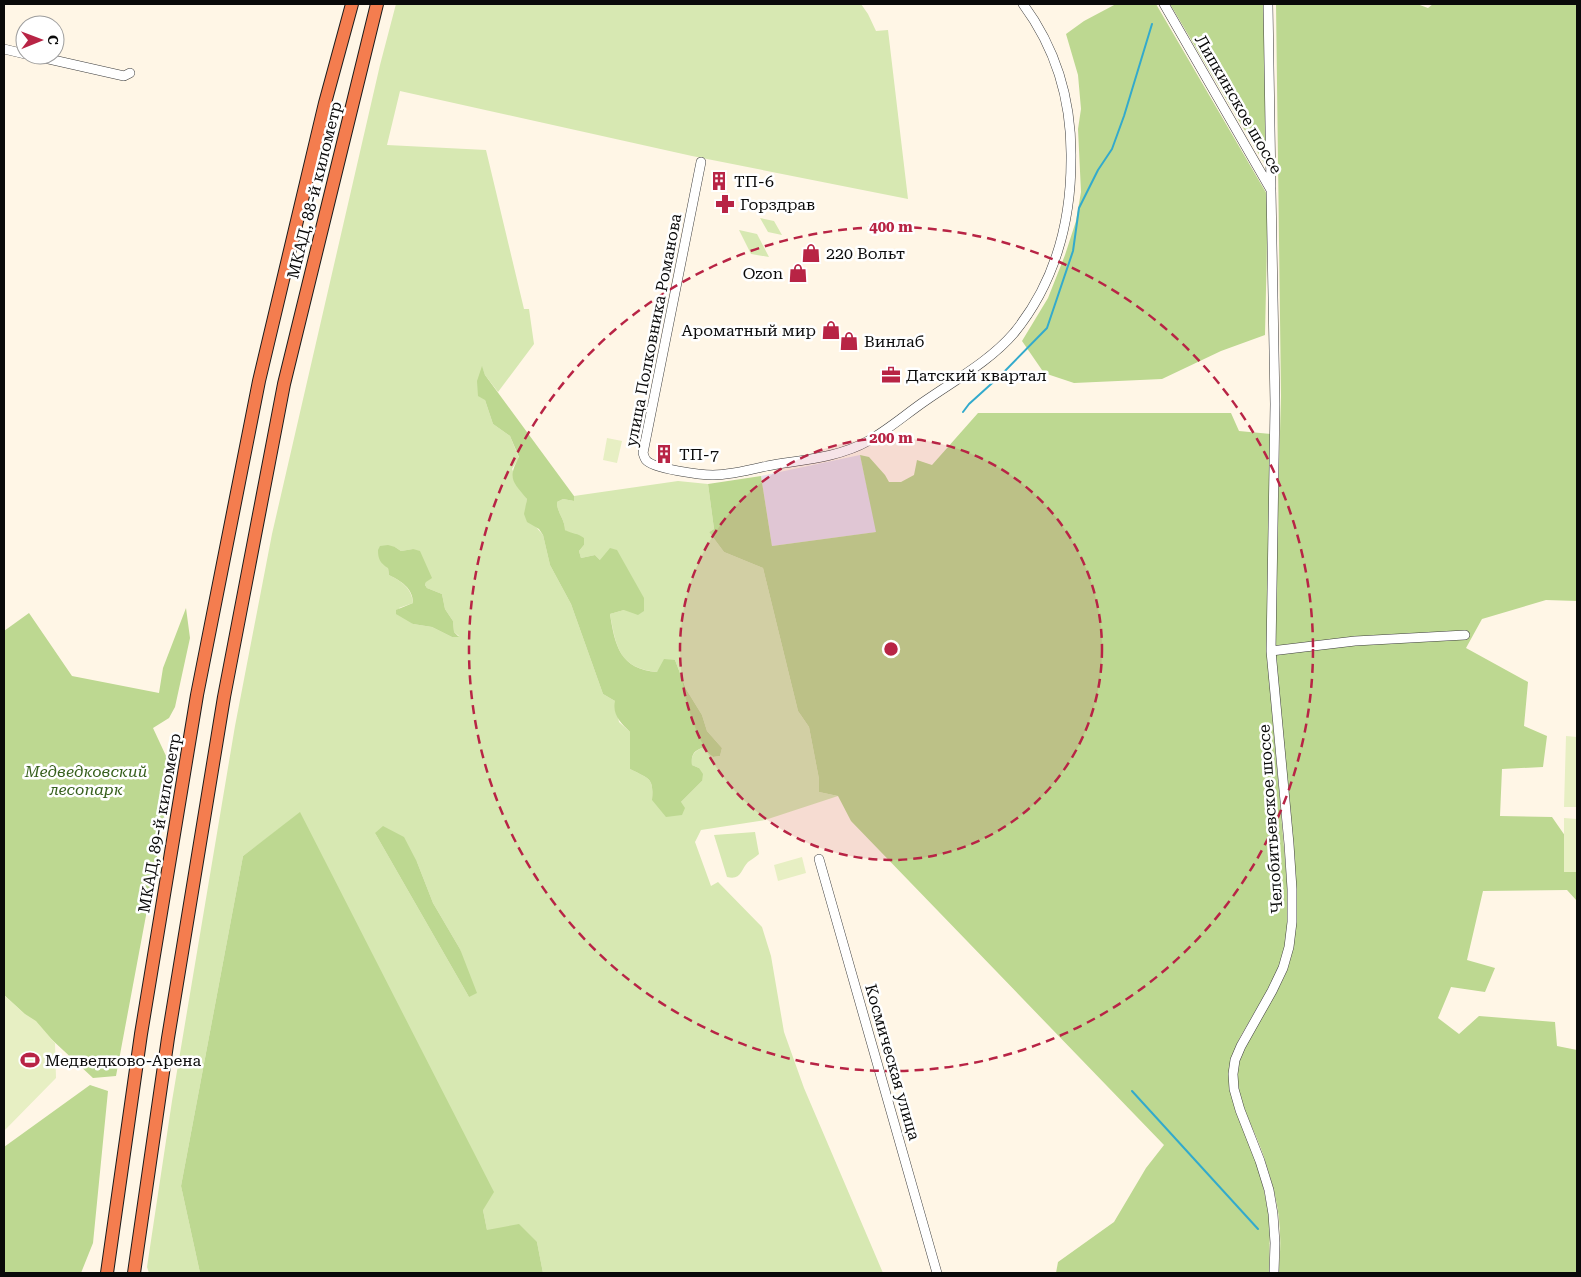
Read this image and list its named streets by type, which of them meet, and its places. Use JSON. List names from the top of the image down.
{
  "streets": {
    "highway": ["МКАД, 88-й километр", "МКАД, 89-й километр"],
    "street": [
      "Липкинское шоссе",
      "улица Полковника Романова",
      "Челобитьевское шоссе",
      "Космическая улица"
    ]
  },
  "crossings": [
    ["Липкинское шоссе", "Челобитьевское шоссе"],
    ["МКАД, 88-й километр", "МКАД, 89-й километр"]
  ],
  "parks": ["Медведковский лесопарк"],
  "places": {
    "building": ["ТП-6", "ТП-7"],
    "pharmacy": ["Горздрав"],
    "shop": [
      "220 Вольт",
      "Ozon",
      "Ароматный мир",
      "Винлаб"
    ],
    "office": ["Датский квартал"],
    "sports": ["Медведково-Арена"]
  },
  "north": "right",
  "rings": ["400 m", "200 m"]
}
